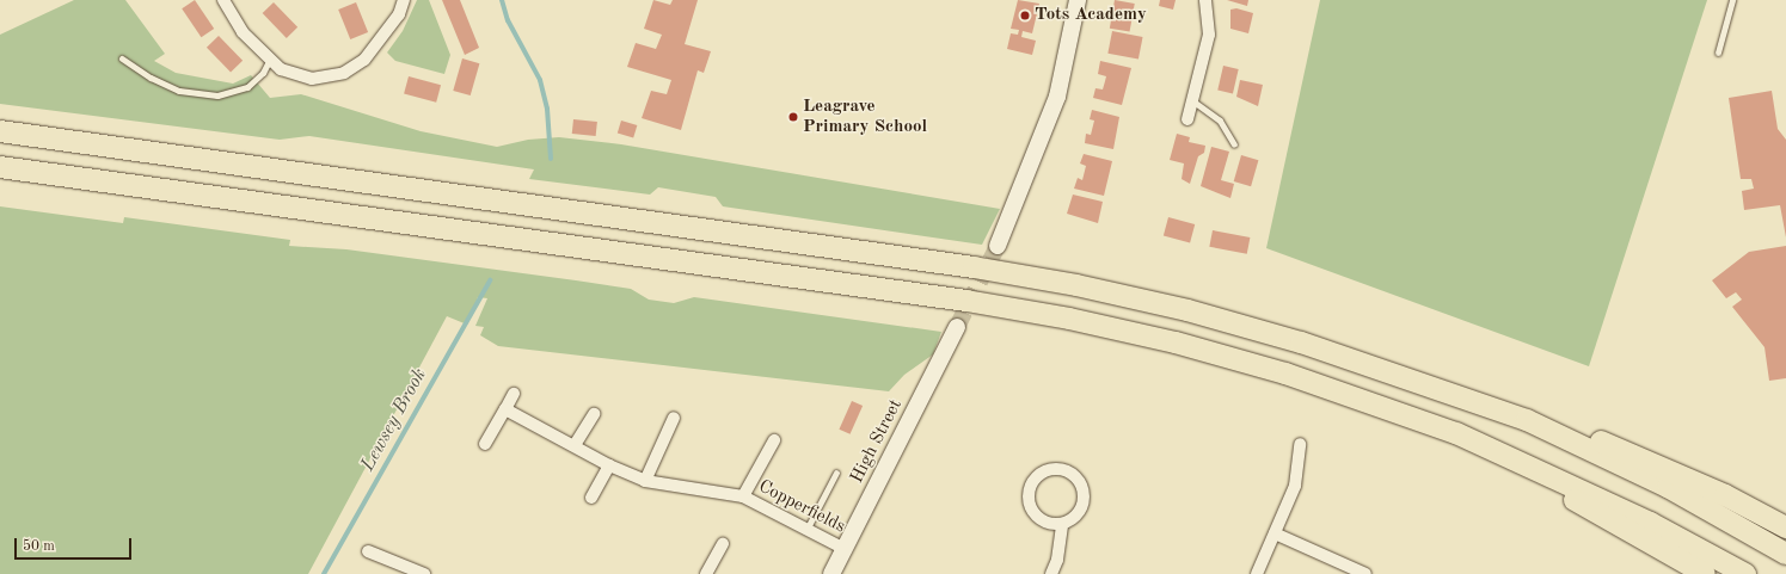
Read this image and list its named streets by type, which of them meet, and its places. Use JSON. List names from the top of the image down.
{
  "streets": {
    "street": ["High Street", "Copperfields"]
  },
  "crossings": [
    ["High Street", "Copperfields"]
  ],
  "water": ["Lewsey Brook"],
  "places": ["Tots Academy", "Leagrave Primary School"],
  "scale_bar": "50 m"
}
